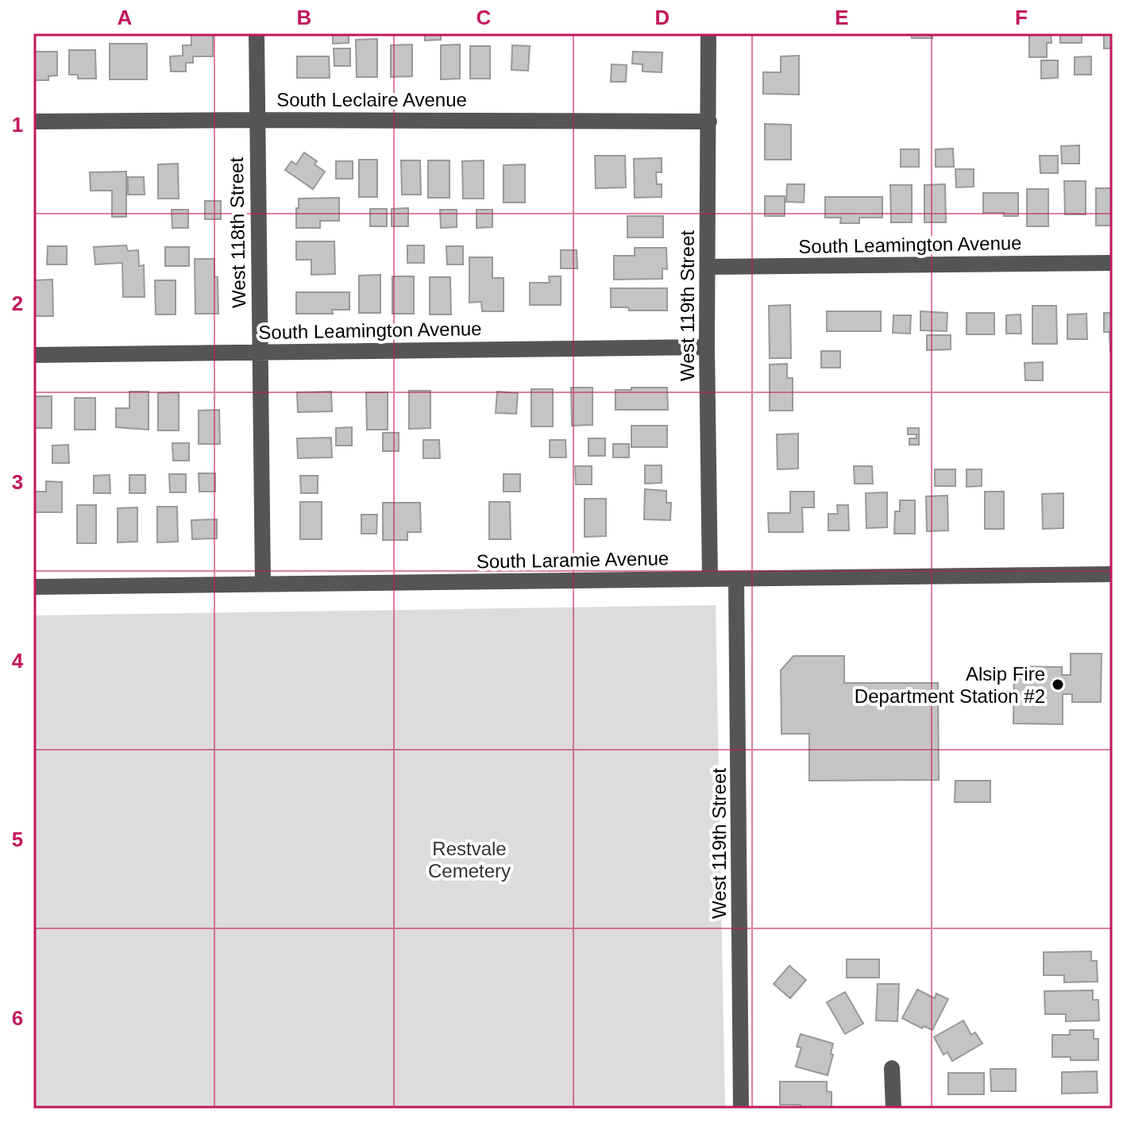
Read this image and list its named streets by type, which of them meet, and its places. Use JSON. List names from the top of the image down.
{
  "streets": {
    "street": [
      "South Leclaire Avenue",
      "West 118th Street",
      "South Leamington Avenue",
      "West 119th Street",
      "South Laramie Avenue"
    ]
  },
  "crossings": [
    ["South Leclaire Avenue", "West 118th Street"],
    ["South Leclaire Avenue", "West 119th Street"],
    ["West 118th Street", "South Leamington Avenue"],
    ["West 118th Street", "South Laramie Avenue"],
    ["South Leamington Avenue", "West 119th Street"],
    ["West 119th Street", "South Laramie Avenue"]
  ],
  "parks": ["Restvale Cemetery"],
  "places": ["Alsip Fire Department Station #2"],
  "grid": {
    "columns": [
      "A",
      "B",
      "C",
      "D",
      "E",
      "F"
    ],
    "rows": [
      "1",
      "2",
      "3",
      "4",
      "5",
      "6"
    ]
  }
}
